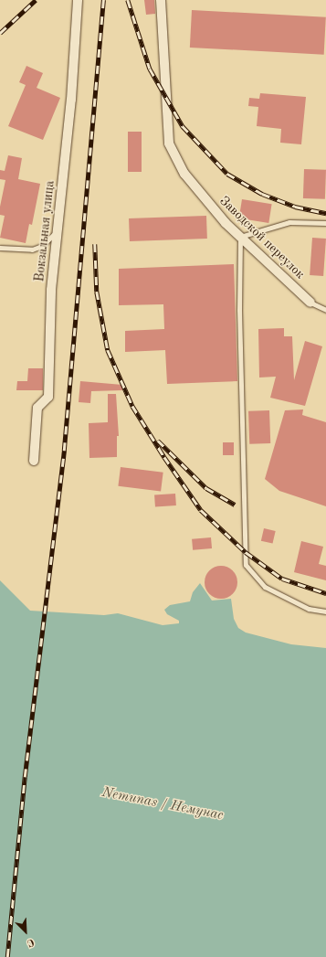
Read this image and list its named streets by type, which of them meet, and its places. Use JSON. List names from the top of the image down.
{
  "streets": {
    "street": ["Вокзальная улица", "Заводской переулок"]
  },
  "water": ["Nemunas / Немунас"],
  "north": "bottom right"
}
